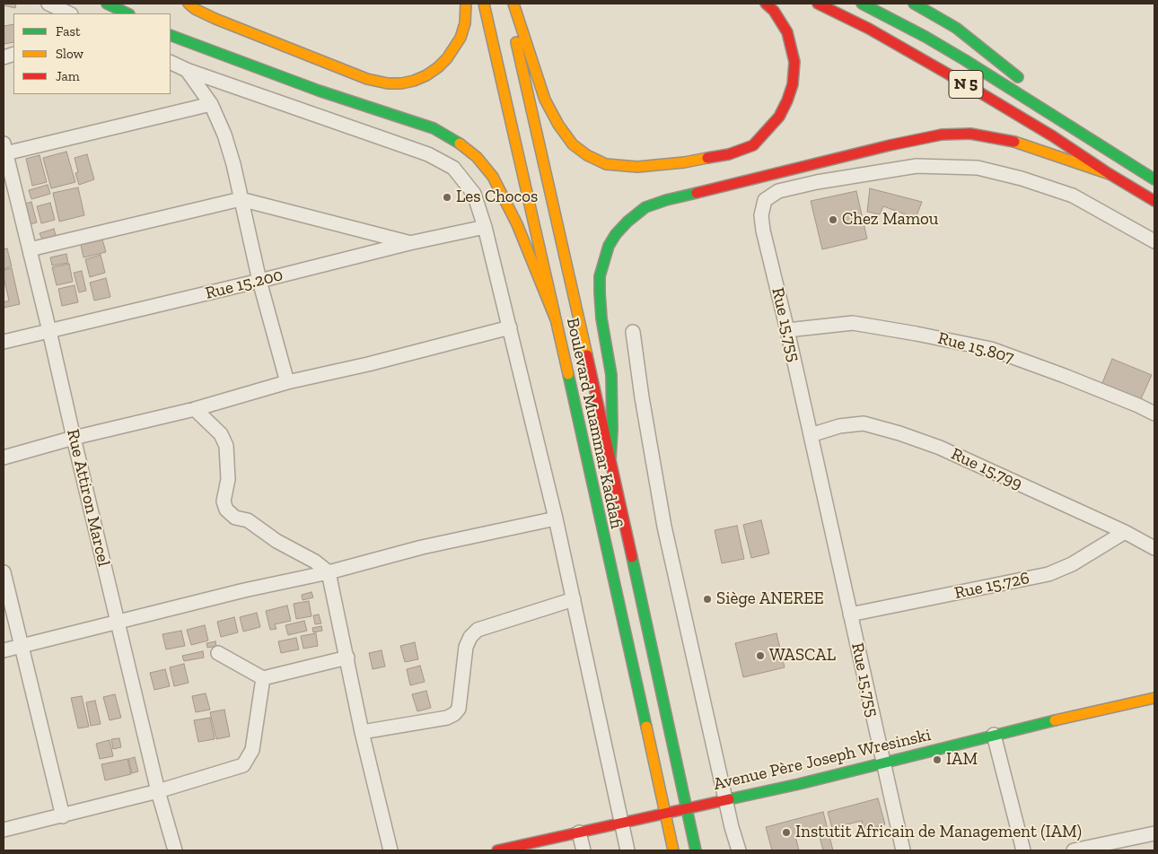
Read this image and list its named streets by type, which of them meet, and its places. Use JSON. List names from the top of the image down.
{
  "streets": {
    "main road": ["N 5", "Boulevard Muammar Kaddafi", "Avenue Père Joseph Wresinski"],
    "street": [
      "Rue 15.200",
      "Rue 15.755",
      "Rue 15.807",
      "Rue 15.799",
      "Rue Attiron Marcel",
      "Rue 15.726"
    ]
  },
  "crossings": [
    ["Rue 15.200", "Rue Attiron Marcel"],
    ["Rue 15.755", "Rue 15.807"],
    ["Rue 15.755", "Rue 15.799"],
    ["Rue 15.755", "Rue 15.726"],
    ["Rue 15.755", "Avenue Père Joseph Wresinski"],
    ["Boulevard Muammar Kaddafi", "Avenue Père Joseph Wresinski"],
    ["Rue 15.799", "Rue 15.726"]
  ],
  "places": [
    "Les Chocos",
    "Chez Mamou",
    "Siège ANEREE",
    "WASCAL",
    "IAM",
    "Instutit Africain de Management (IAM)"
  ],
  "legend": ["Fast", "Slow", "Jam"]
}
